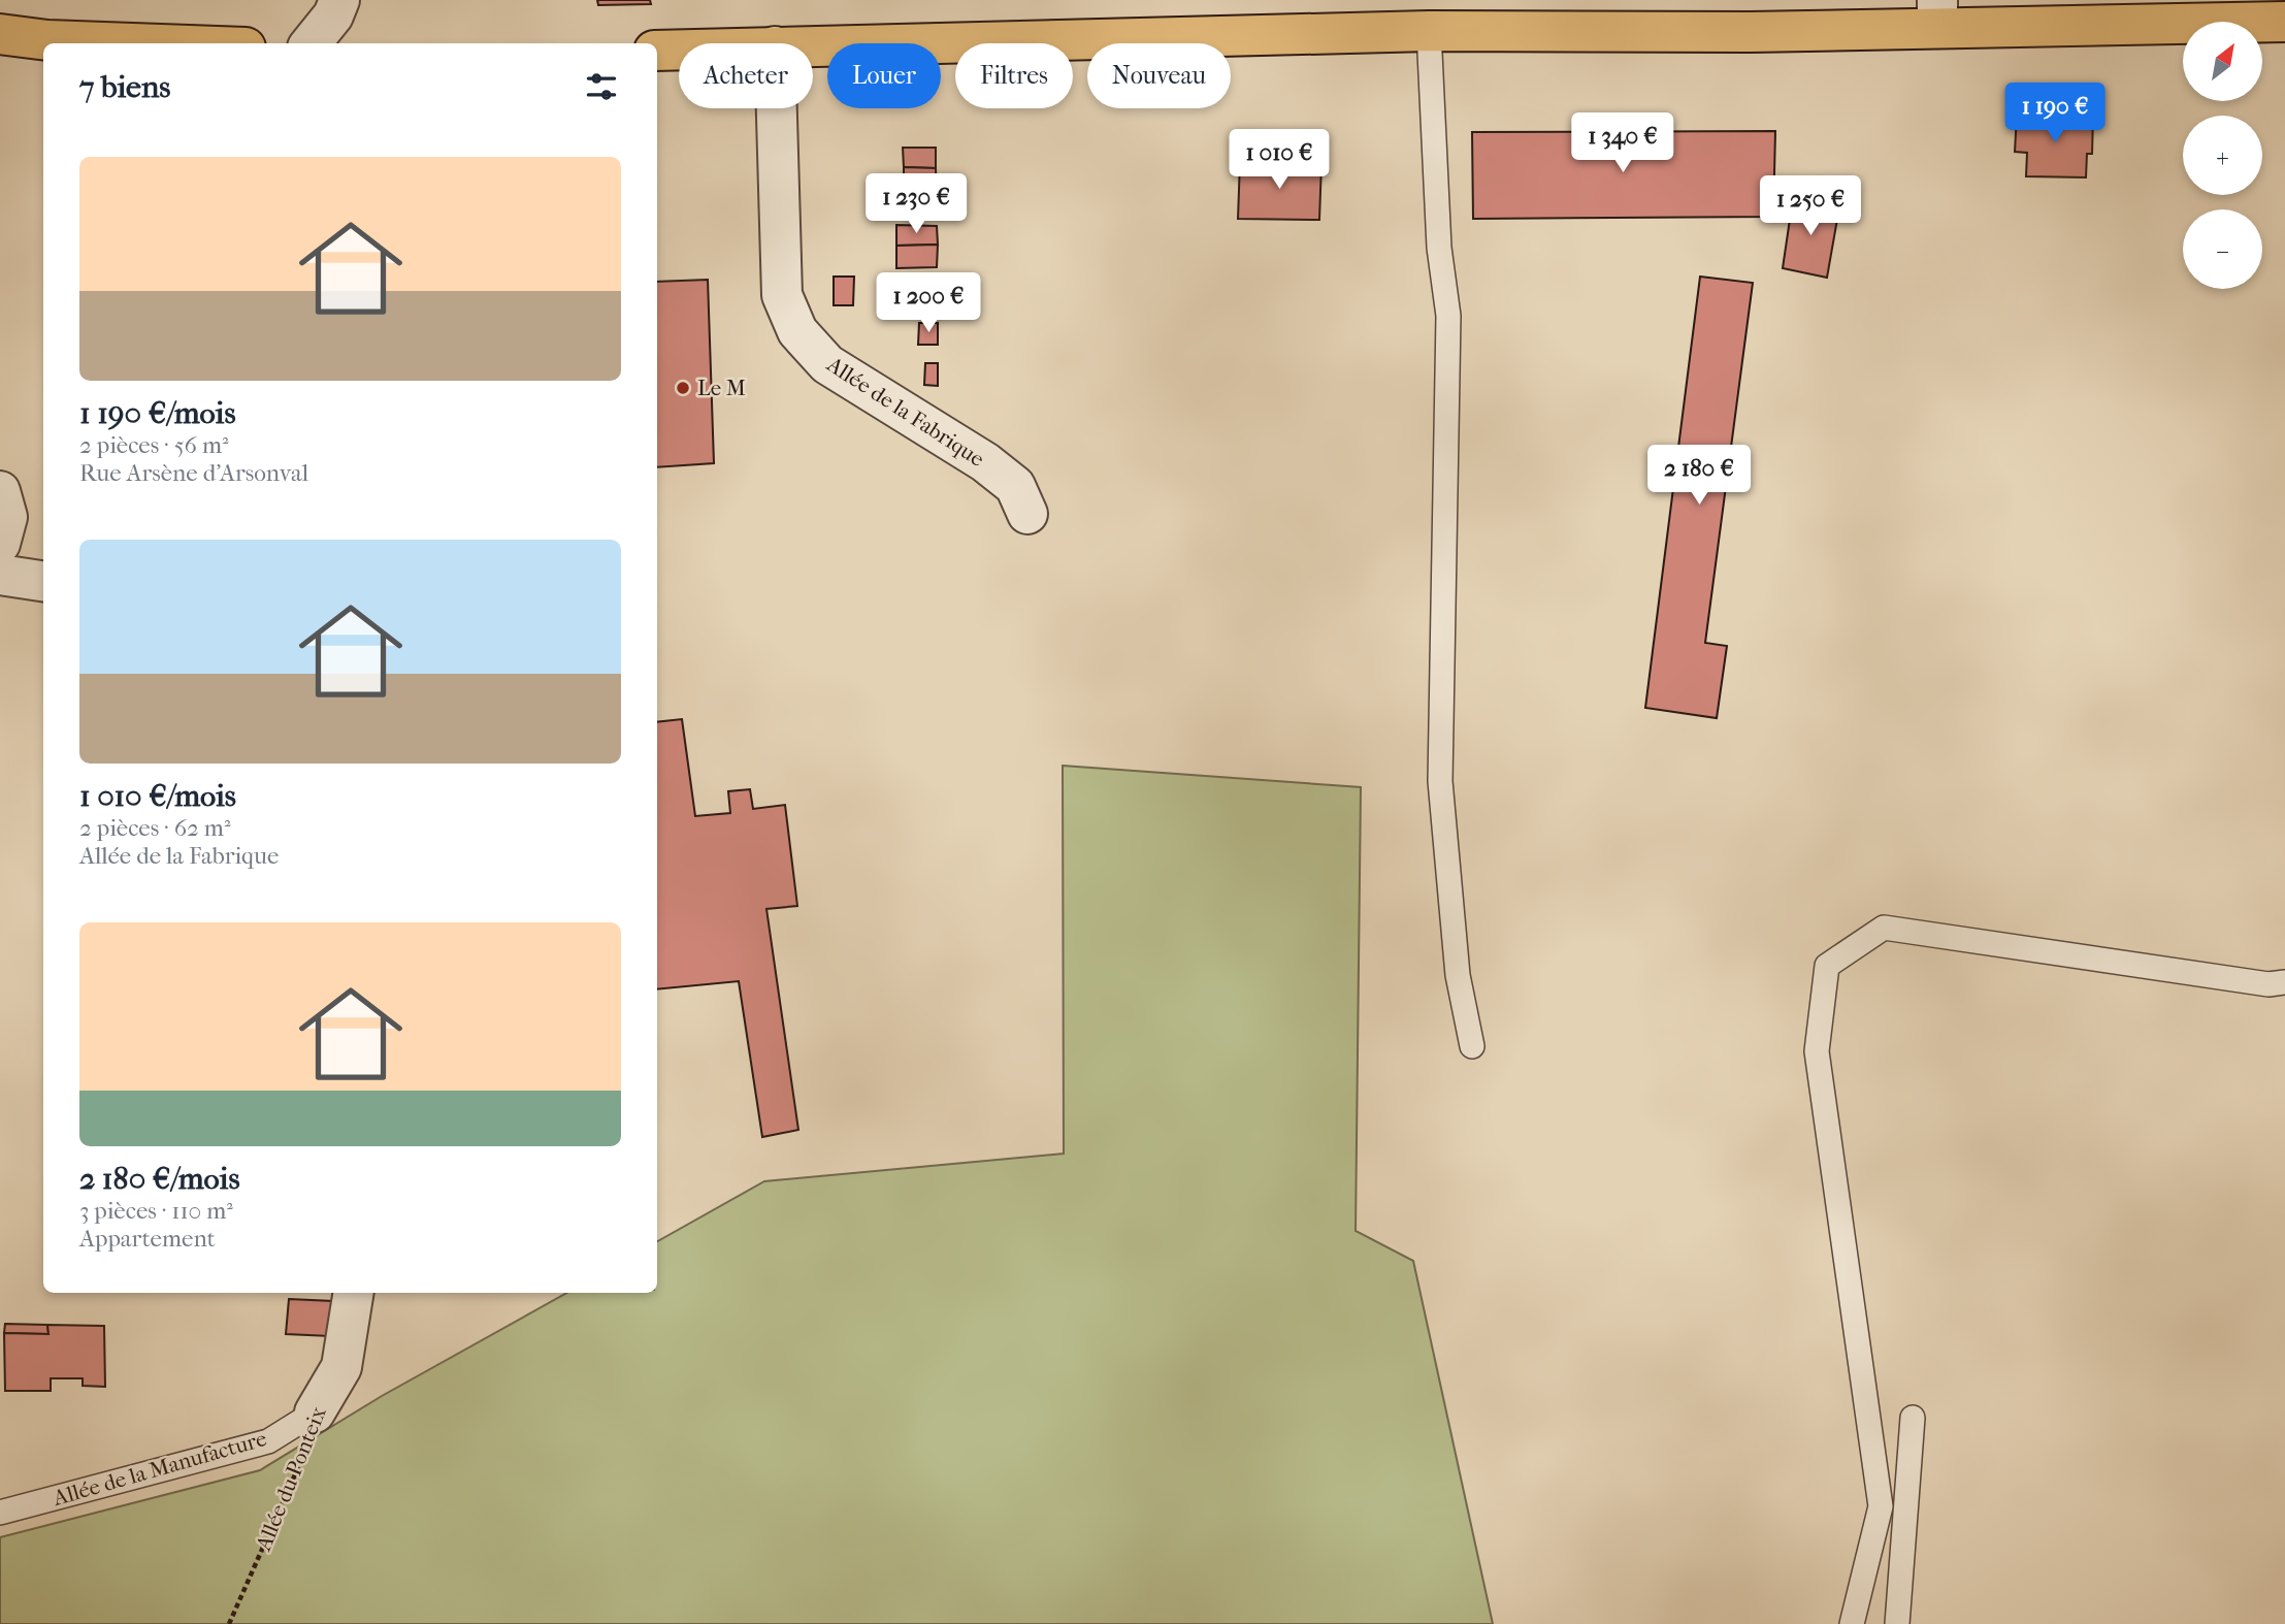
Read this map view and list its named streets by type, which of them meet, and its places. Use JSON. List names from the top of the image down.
{
  "streets": {
    "street": ["Allée de la Fabrique", "Allée du Ponteix"],
    "lane": ["Allée de la Manufacture"]
  },
  "crossings": [
    ["Allée de la Manufacture", "Allée du Ponteix"]
  ],
  "places": ["Le M"],
  "north": "top right",
  "page": {
    "map_buttons": ["+", "−"],
    "chip": [
      "Acheter",
      "Louer",
      "Filtres",
      "Nouveau"
    ],
    "heading": "7 biens",
    "price": [
      "1 190 €",
      "1 340 €",
      "1 010 €",
      "1 230 €",
      "1 250 €",
      "1 200 €",
      "2 180 €"
    ],
    "list": [
      {
        "name": "1 190 €/mois",
        "note": "2 pièces · 56 m² · Rue Arsène d'Arsonval"
      },
      {
        "name": "1 010 €/mois",
        "note": "2 pièces · 62 m² · Allée de la Fabrique"
      },
      {
        "name": "2 180 €/mois",
        "note": "3 pièces · 110 m² · Appartement"
      }
    ]
  }
}
